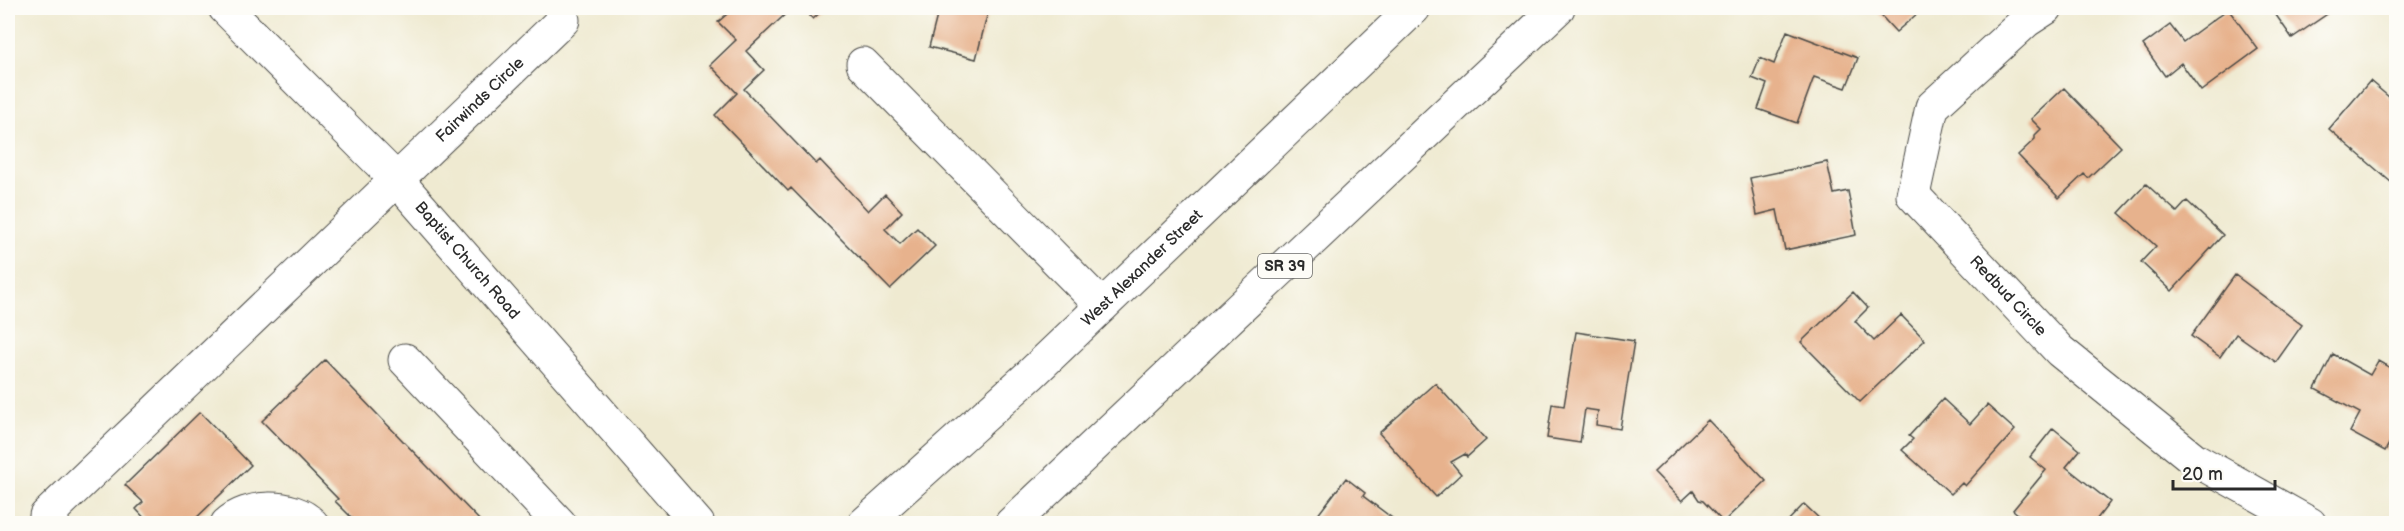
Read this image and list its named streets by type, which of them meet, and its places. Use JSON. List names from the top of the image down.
{
  "streets": {
    "street": [
      "Fairwinds Circle",
      "Baptist Church Road",
      "SR 39",
      "West Alexander Street",
      "Redbud Circle"
    ]
  },
  "crossings": [
    ["Fairwinds Circle", "Baptist Church Road"]
  ],
  "scale_bar": "20 m"
}
